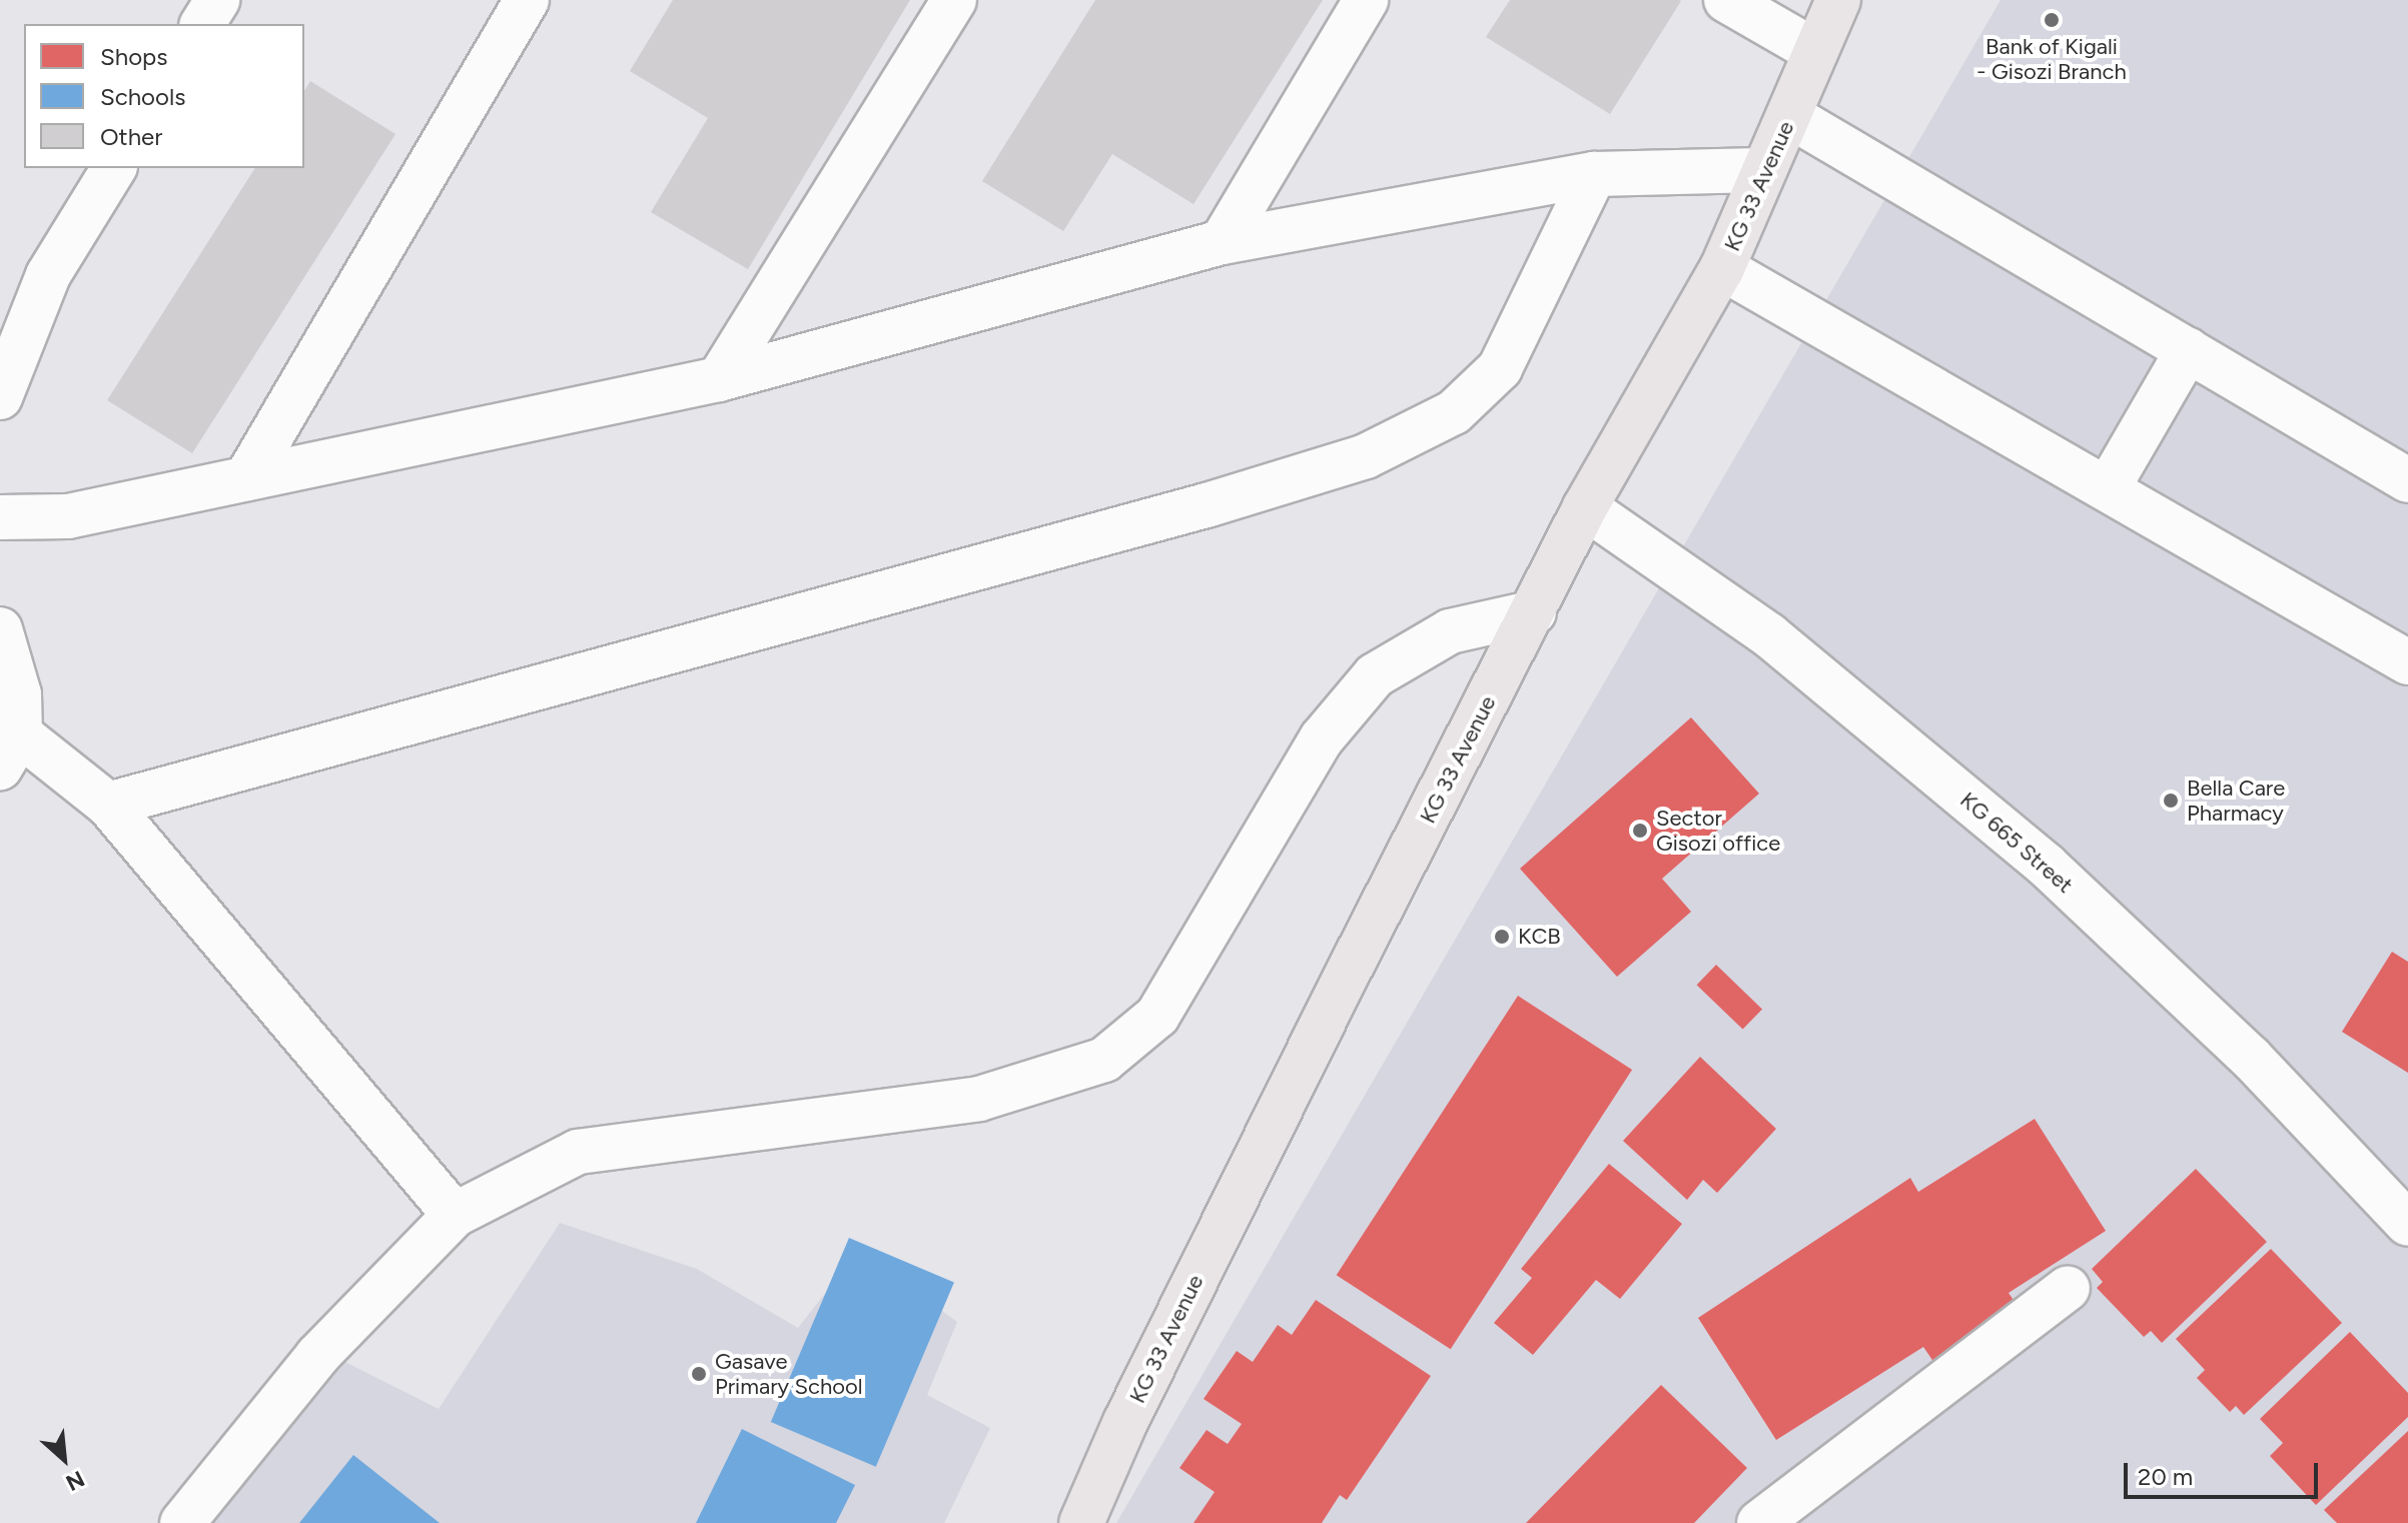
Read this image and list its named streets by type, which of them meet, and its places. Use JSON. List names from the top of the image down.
{
  "streets": {
    "main road": ["KG 33 Avenue"],
    "street": ["KG 665 Street"]
  },
  "crossings": [
    ["KG 33 Avenue", "KG 665 Street"]
  ],
  "places": [
    "Bank of Kigali - Gisozi Branch",
    "Bella Care Pharmacy",
    "Sector Gisozi office",
    "KCB",
    "Gasave Primary School"
  ],
  "legend": ["Shops", "Schools", "Other"],
  "scale_bar": "20 m",
  "north": "bottom right"
}
